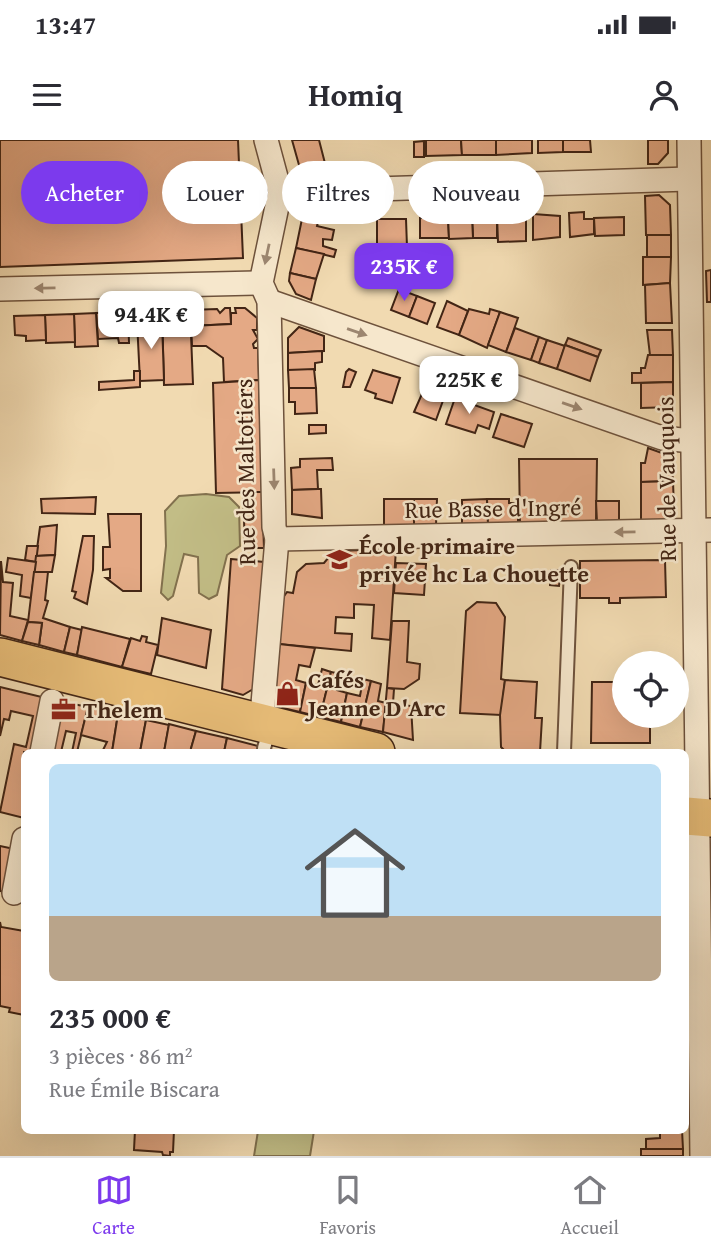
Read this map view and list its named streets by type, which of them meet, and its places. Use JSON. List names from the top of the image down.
{
  "streets": {
    "street": ["Rue des Maltotiers", "Rue de Vauquois", "Rue Basse d'Ingré"]
  },
  "crossings": [
    ["Rue des Maltotiers", "Rue Basse d'Ingré"],
    ["Rue de Vauquois", "Rue Basse d'Ingré"]
  ],
  "one_way": ["Rue des Maltotiers"],
  "places": {
    "school or university": ["École primaire privée hc La Chouette"],
    "shop": ["Cafés Jeanne D'Arc"],
    "office": ["Thelem"]
  },
  "page": {
    "status": "13:47",
    "header": "Homiq",
    "chip": [
      "Acheter",
      "Louer",
      "Filtres",
      "Nouveau"
    ],
    "price": ["235K €", "94.4K €", "225K €"],
    "list": [
      {
        "name": "235 000 €",
        "note": "3 pièces · 86 m² · Rue Émile Biscara"
      }
    ],
    "tabs": ["Carte", "Favoris", "Accueil"]
  }
}
